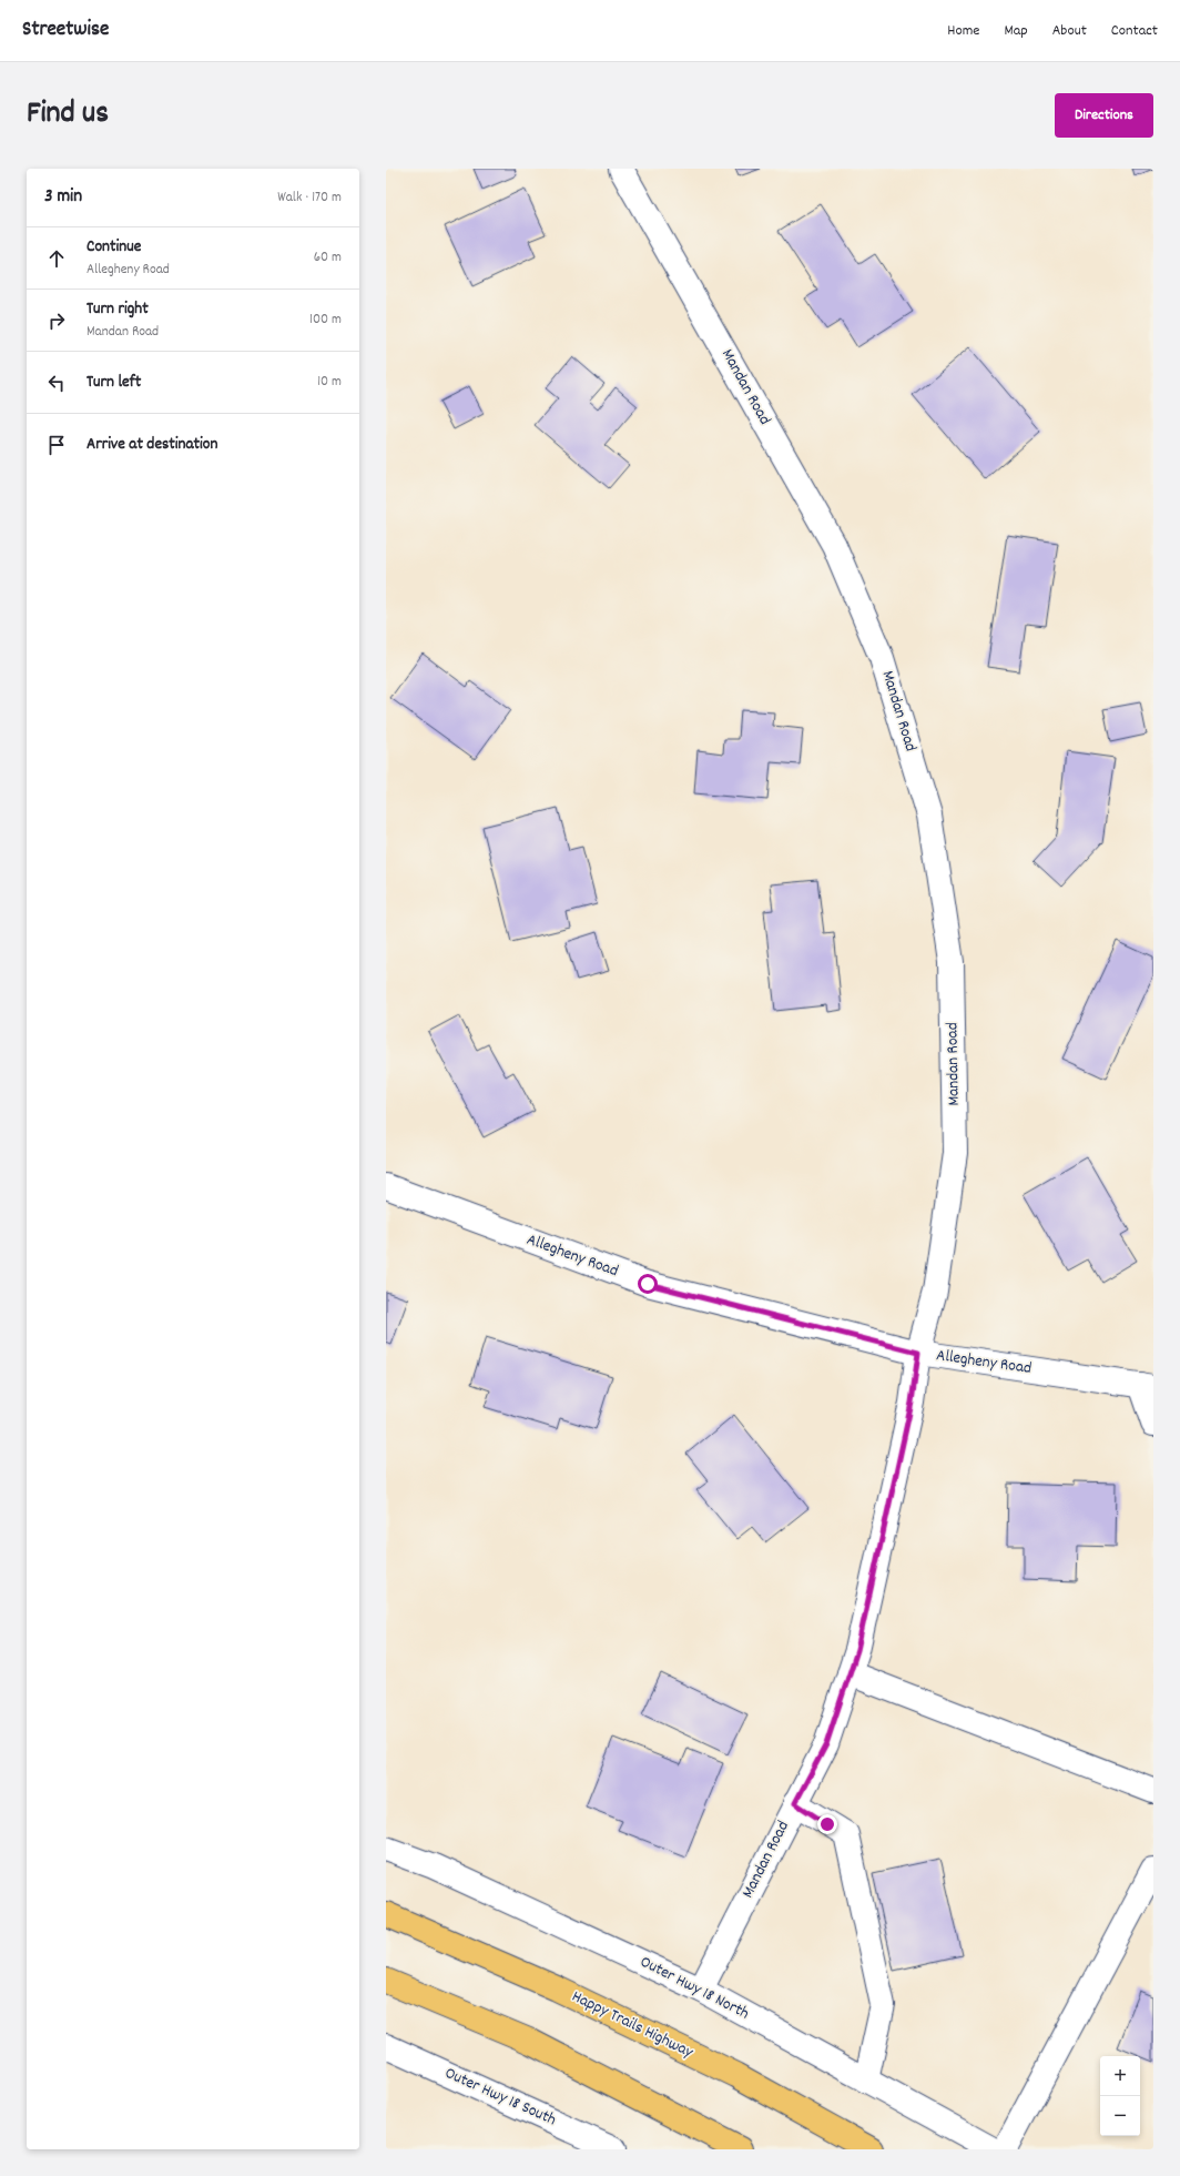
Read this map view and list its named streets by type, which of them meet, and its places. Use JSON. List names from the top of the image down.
{
  "streets": {
    "main road": ["Happy Trails Highway"],
    "street": [
      "Mandan Road",
      "Allegheny Road",
      "Outer Hwy 18 North",
      "Outer Hwy 18 South"
    ]
  },
  "crossings": [
    ["Mandan Road", "Allegheny Road"],
    ["Mandan Road", "Outer Hwy 18 North"]
  ],
  "page": {
    "header": "Streetwise",
    "nav": [
      "Home",
      "Map",
      "About",
      "Contact"
    ],
    "title": "Find us",
    "buttons": "Directions",
    "heading": ["3 min", "Walk · 170 m"],
    "list": [
      ["Continue", "Allegheny Road", "60 m"],
      ["Turn right", "Mandan Road", "100 m"],
      ["Turn left", "10 m"],
      "Arrive at destination"
    ],
    "map_buttons": ["+", "−"]
  }
}
